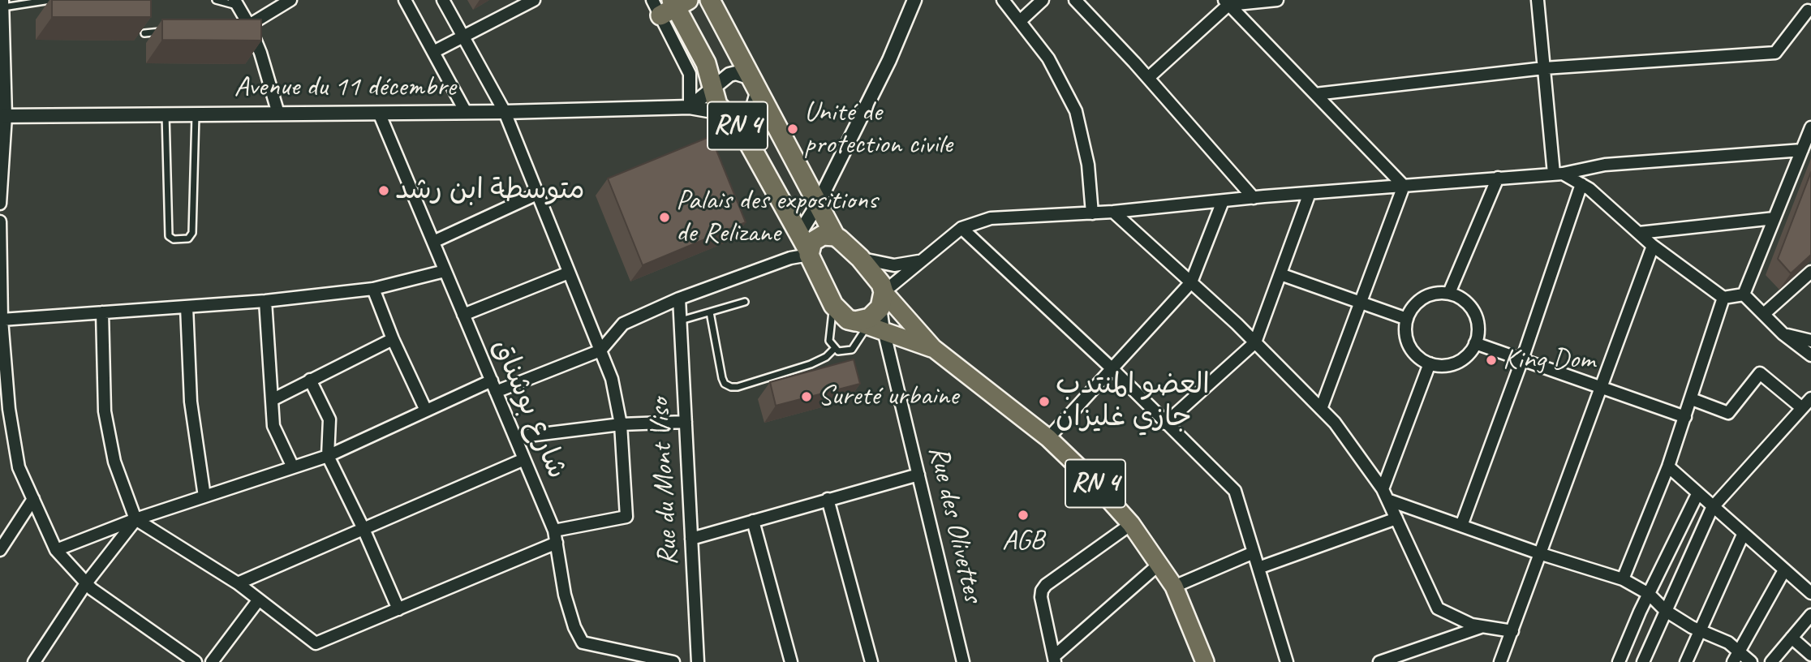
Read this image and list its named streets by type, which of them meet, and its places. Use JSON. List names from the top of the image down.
{
  "streets": {
    "highway": ["RN 4"],
    "street": [
      "Avenue du 11 décembre",
      "شارع بوشناق",
      "Rue du Mont Viso",
      "Rue des Olivettes"
    ]
  },
  "crossings": [
    ["Avenue du 11 décembre", "RN 4"],
    ["Avenue du 11 décembre", "شارع بوشناق"],
    ["RN 4", "Rue des Olivettes"]
  ],
  "places": [
    "Unité de protection civile",
    "متوسطة ابن رشد",
    "Palais des expositions de Relizane",
    "King Dom",
    "Sureté urbaine",
    "العضو المنتدب جازي غليزان",
    "AGB"
  ]
}
